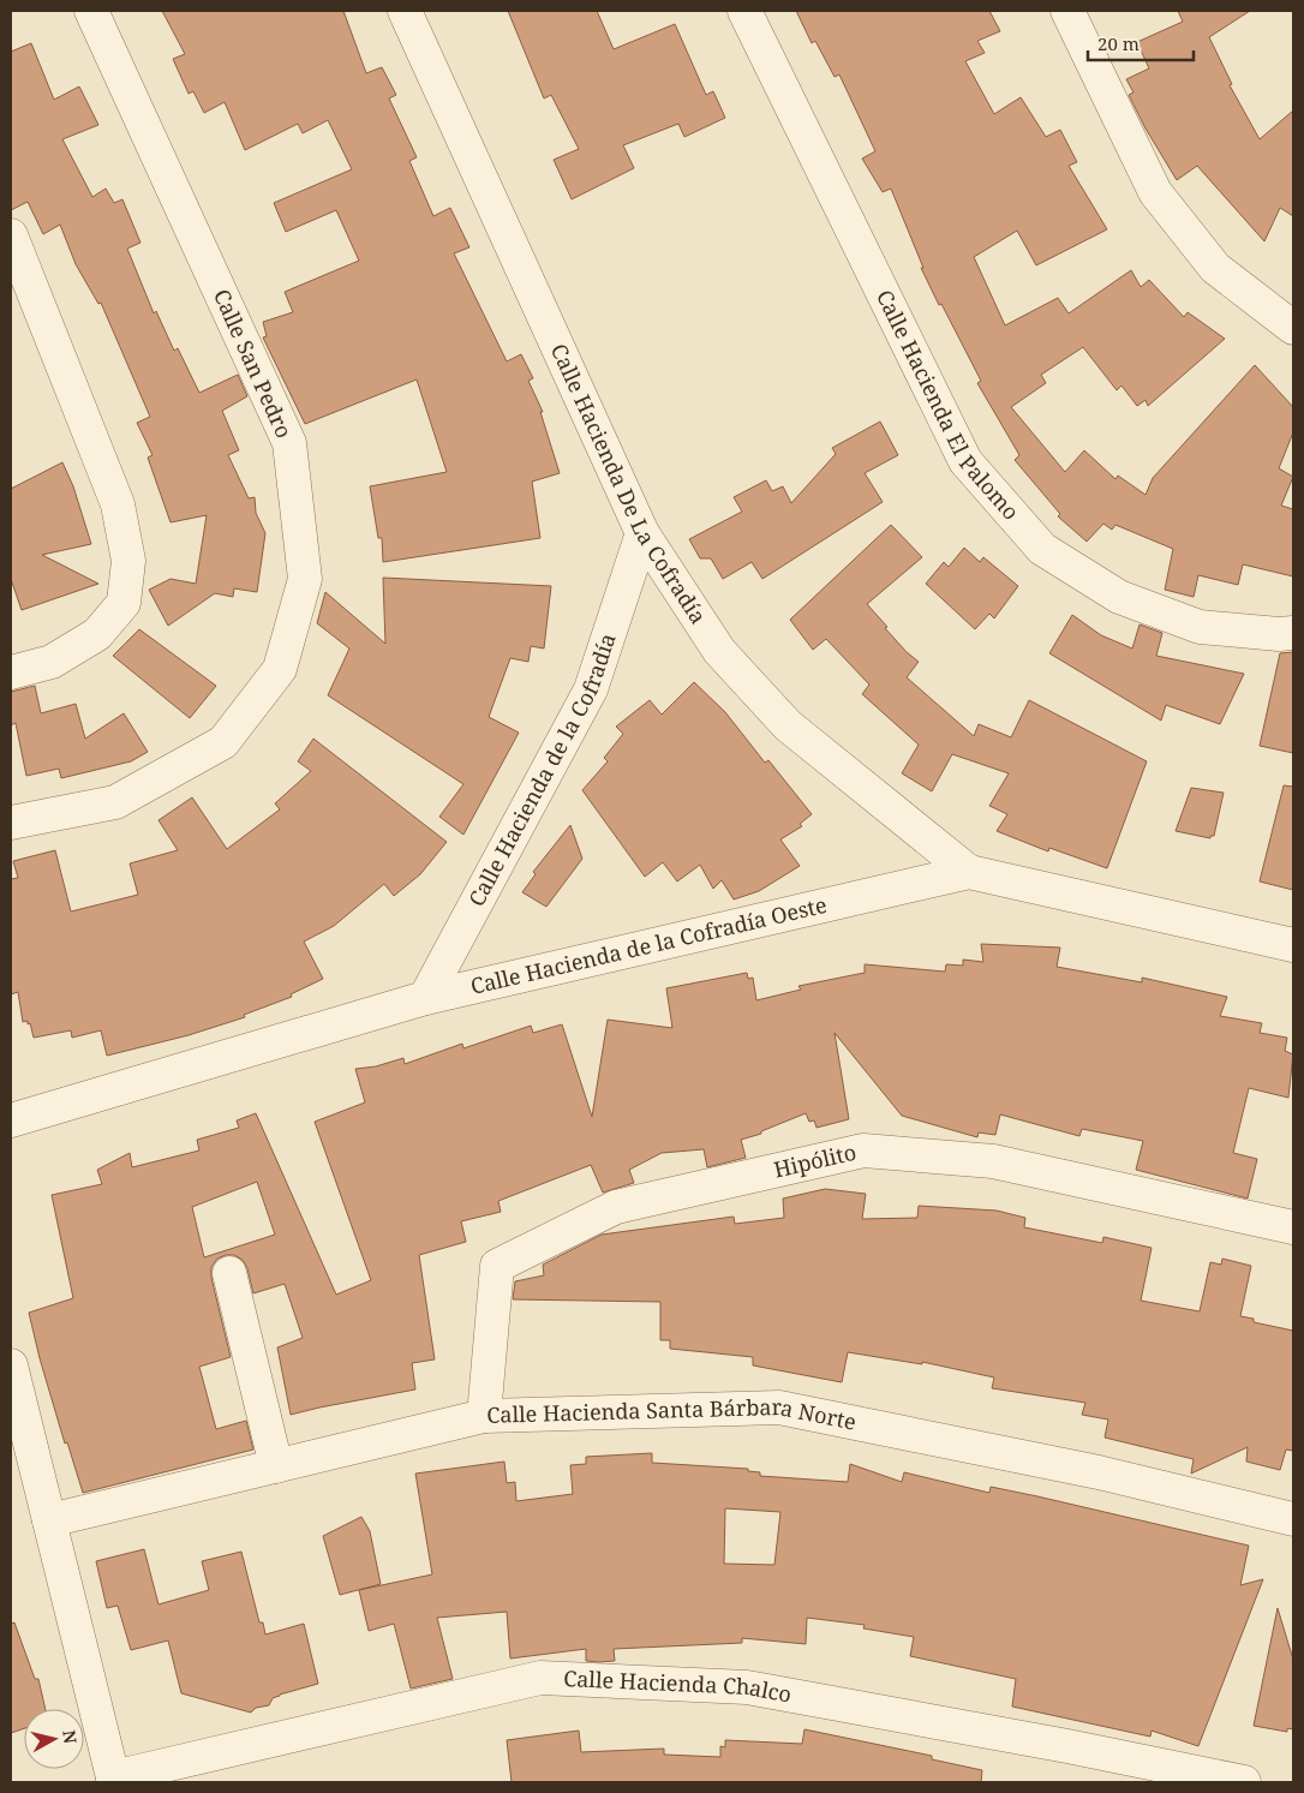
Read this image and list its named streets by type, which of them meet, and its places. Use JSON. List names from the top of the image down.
{
  "streets": {
    "street": [
      "Calle San Pedro",
      "Calle Hacienda El Palomo",
      "Calle Hacienda De La Cofradía",
      "Calle Hacienda de la Cofradía",
      "Calle Hacienda de la Cofradía Oeste",
      "Hipólito",
      "Calle Hacienda Santa Bárbara Norte",
      "Calle Hacienda Chalco"
    ]
  },
  "crossings": [
    ["Calle Hacienda De La Cofradía", "Calle Hacienda de la Cofradía"],
    ["Calle Hacienda De La Cofradía", "Calle Hacienda de la Cofradía Oeste"],
    ["Calle Hacienda de la Cofradía", "Calle Hacienda de la Cofradía Oeste"],
    ["Hipólito", "Calle Hacienda Santa Bárbara Norte"]
  ],
  "scale_bar": "20 m",
  "north": "right"
}
